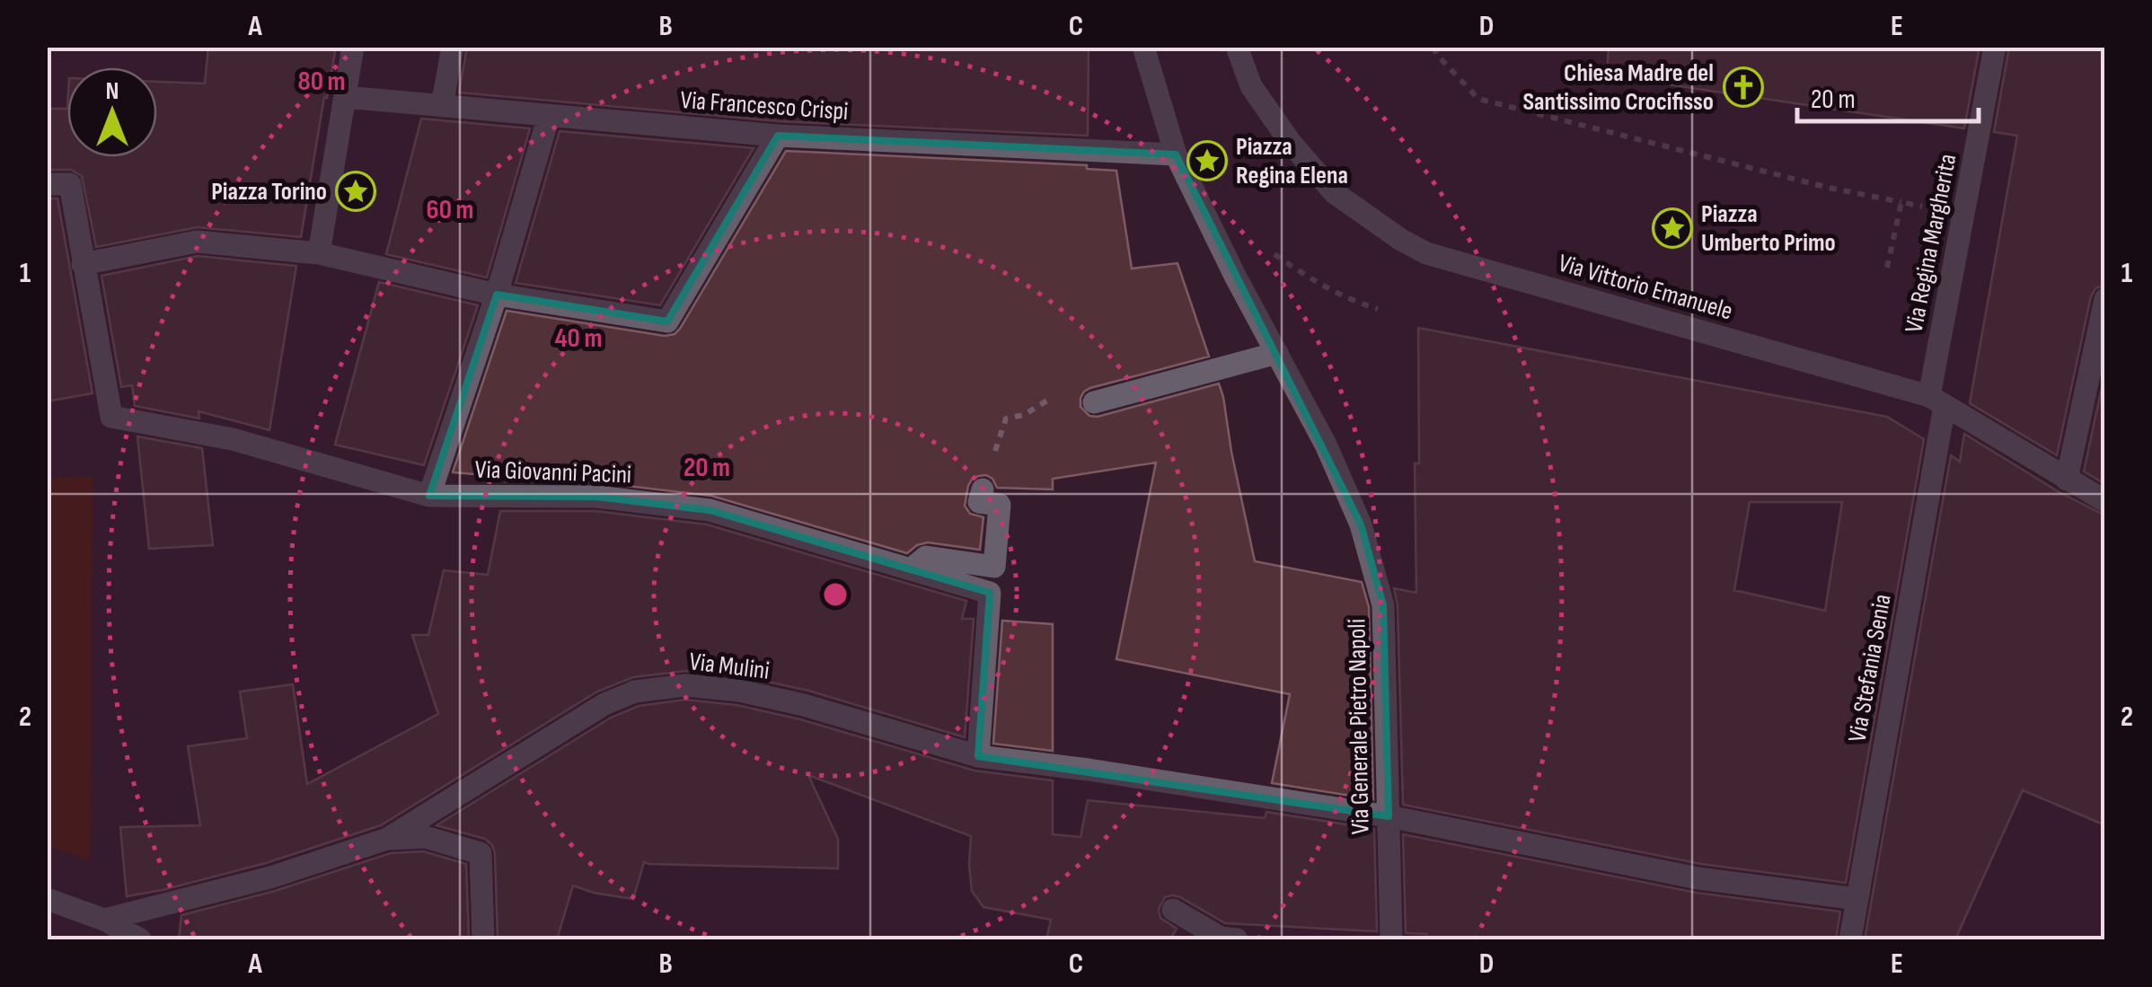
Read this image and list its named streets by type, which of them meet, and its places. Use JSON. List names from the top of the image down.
{
  "streets": {
    "street": [
      "Via Francesco Crispi",
      "Via Regina Margherita",
      "Via Vittorio Emanuele",
      "Via Giovanni Pacini",
      "Via Mulini",
      "Via Stefania Senia",
      "Via Generale Pietro Napoli"
    ]
  },
  "crossings": [
    ["Via Francesco Crispi", "Via Generale Pietro Napoli"],
    ["Via Regina Margherita", "Via Vittorio Emanuele"],
    ["Via Regina Margherita", "Via Stefania Senia"],
    ["Via Vittorio Emanuele", "Via Stefania Senia"],
    ["Via Giovanni Pacini", "Via Mulini"],
    ["Via Mulini", "Via Stefania Senia"],
    ["Via Mulini", "Via Generale Pietro Napoli"]
  ],
  "places": {
    "church": ["Chiesa Madre del Santissimo Crocifisso"],
    "place": ["Piazza Regina Elena", "Piazza Torino", "Piazza Umberto Primo"]
  },
  "scale_bar": "20 m",
  "north": "top",
  "grid": {
    "columns": [
      "A",
      "B",
      "C",
      "D",
      "E"
    ],
    "rows": ["1", "2"]
  },
  "rings": [
    "80 m",
    "60 m",
    "40 m",
    "20 m"
  ]
}
